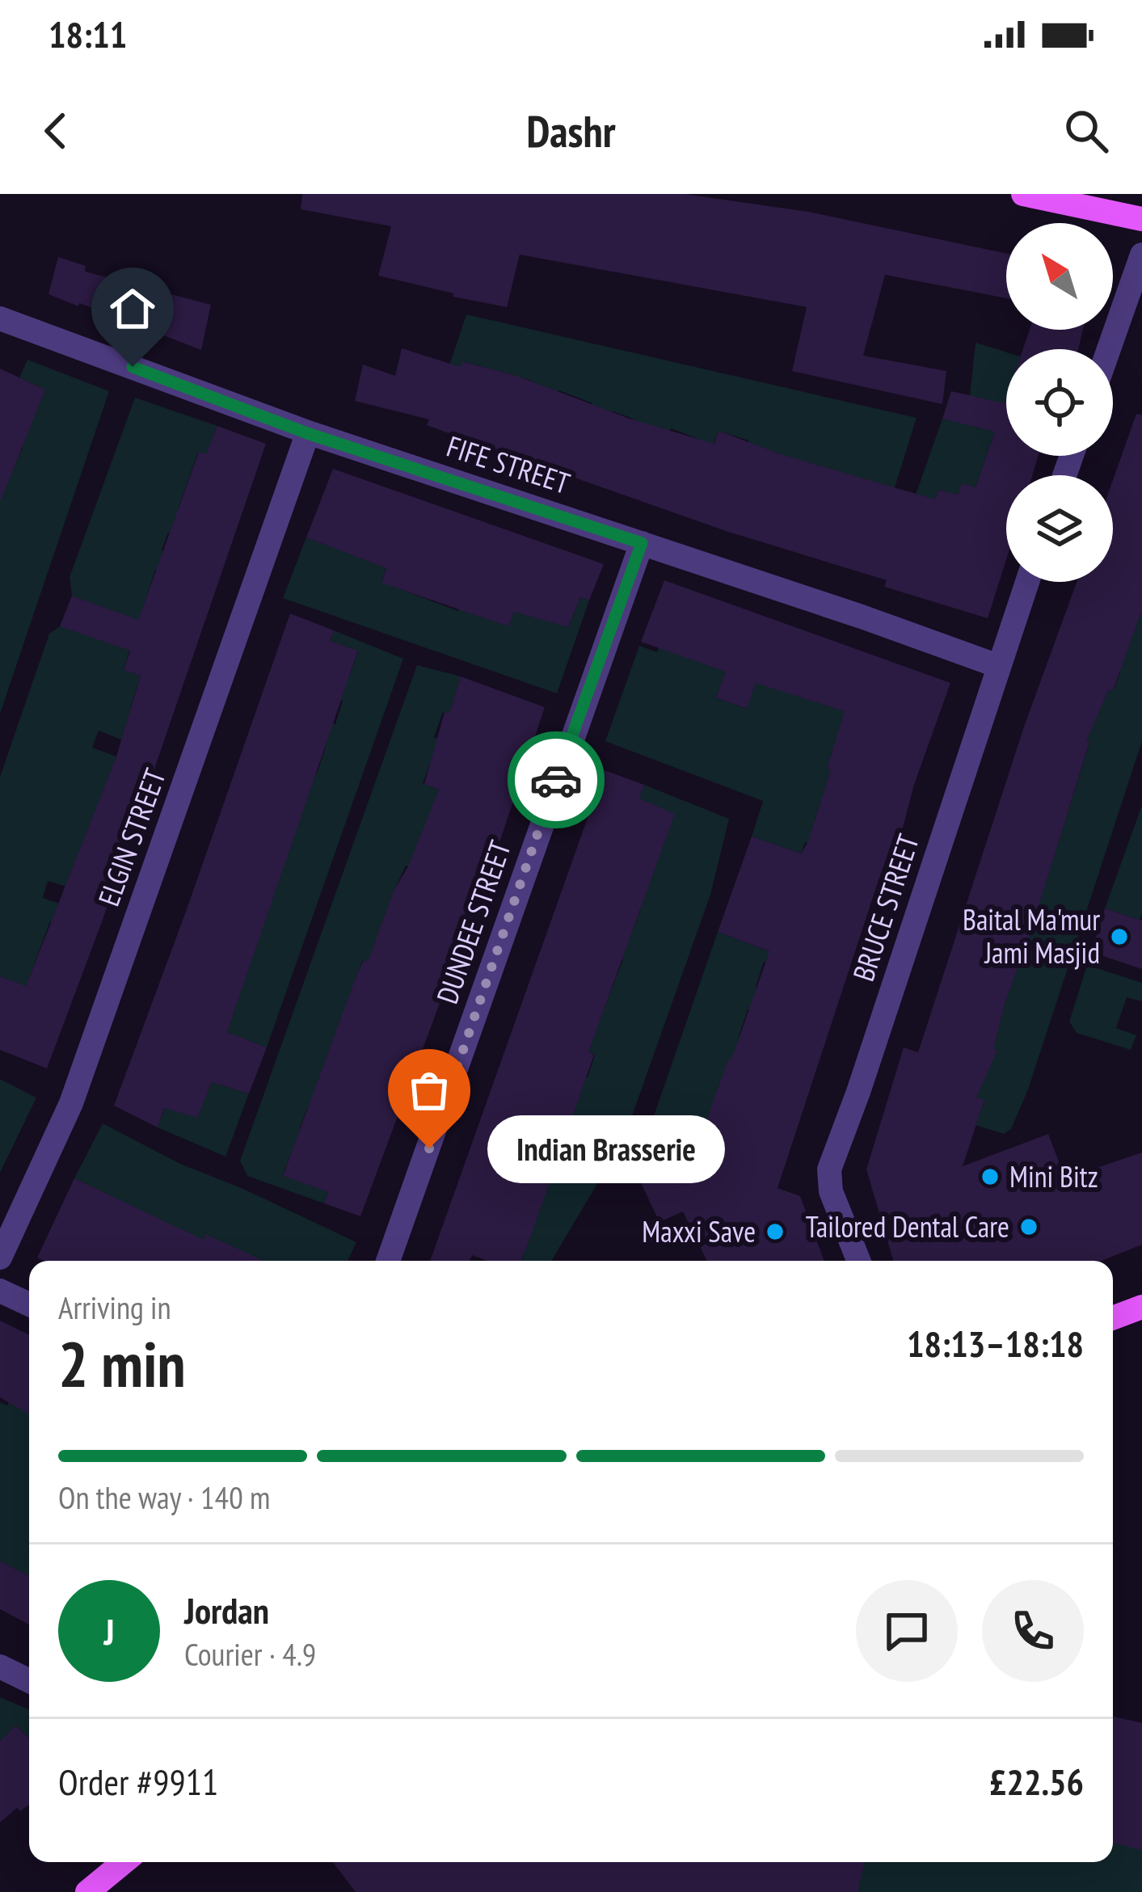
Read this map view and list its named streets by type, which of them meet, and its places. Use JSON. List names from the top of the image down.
{
  "streets": {
    "street": [
      "FIFE STREET",
      "ELGIN STREET",
      "BRUCE STREET",
      "DUNDEE STREET"
    ]
  },
  "crossings": [
    ["FIFE STREET", "ELGIN STREET"],
    ["FIFE STREET", "BRUCE STREET"],
    ["FIFE STREET", "DUNDEE STREET"]
  ],
  "places": [
    "Baital Ma'mur Jami Masjid",
    "Indian Brasserie",
    "Mini Bitz",
    "Tailored Dental Care",
    "Maxxi Save"
  ],
  "north": "top left",
  "page": {
    "status": "18:11",
    "header": "Dashr",
    "bubble": "Indian Brasserie",
    "heading": ["2 min", "Arriving in", "18:13–18:18"],
    "panel": [
      "Jordan",
      "Courier · 4.9",
      "Order #9911",
      "£22.56"
    ],
    "bar": "On the way · 140 m",
    "round": "J"
  }
}
